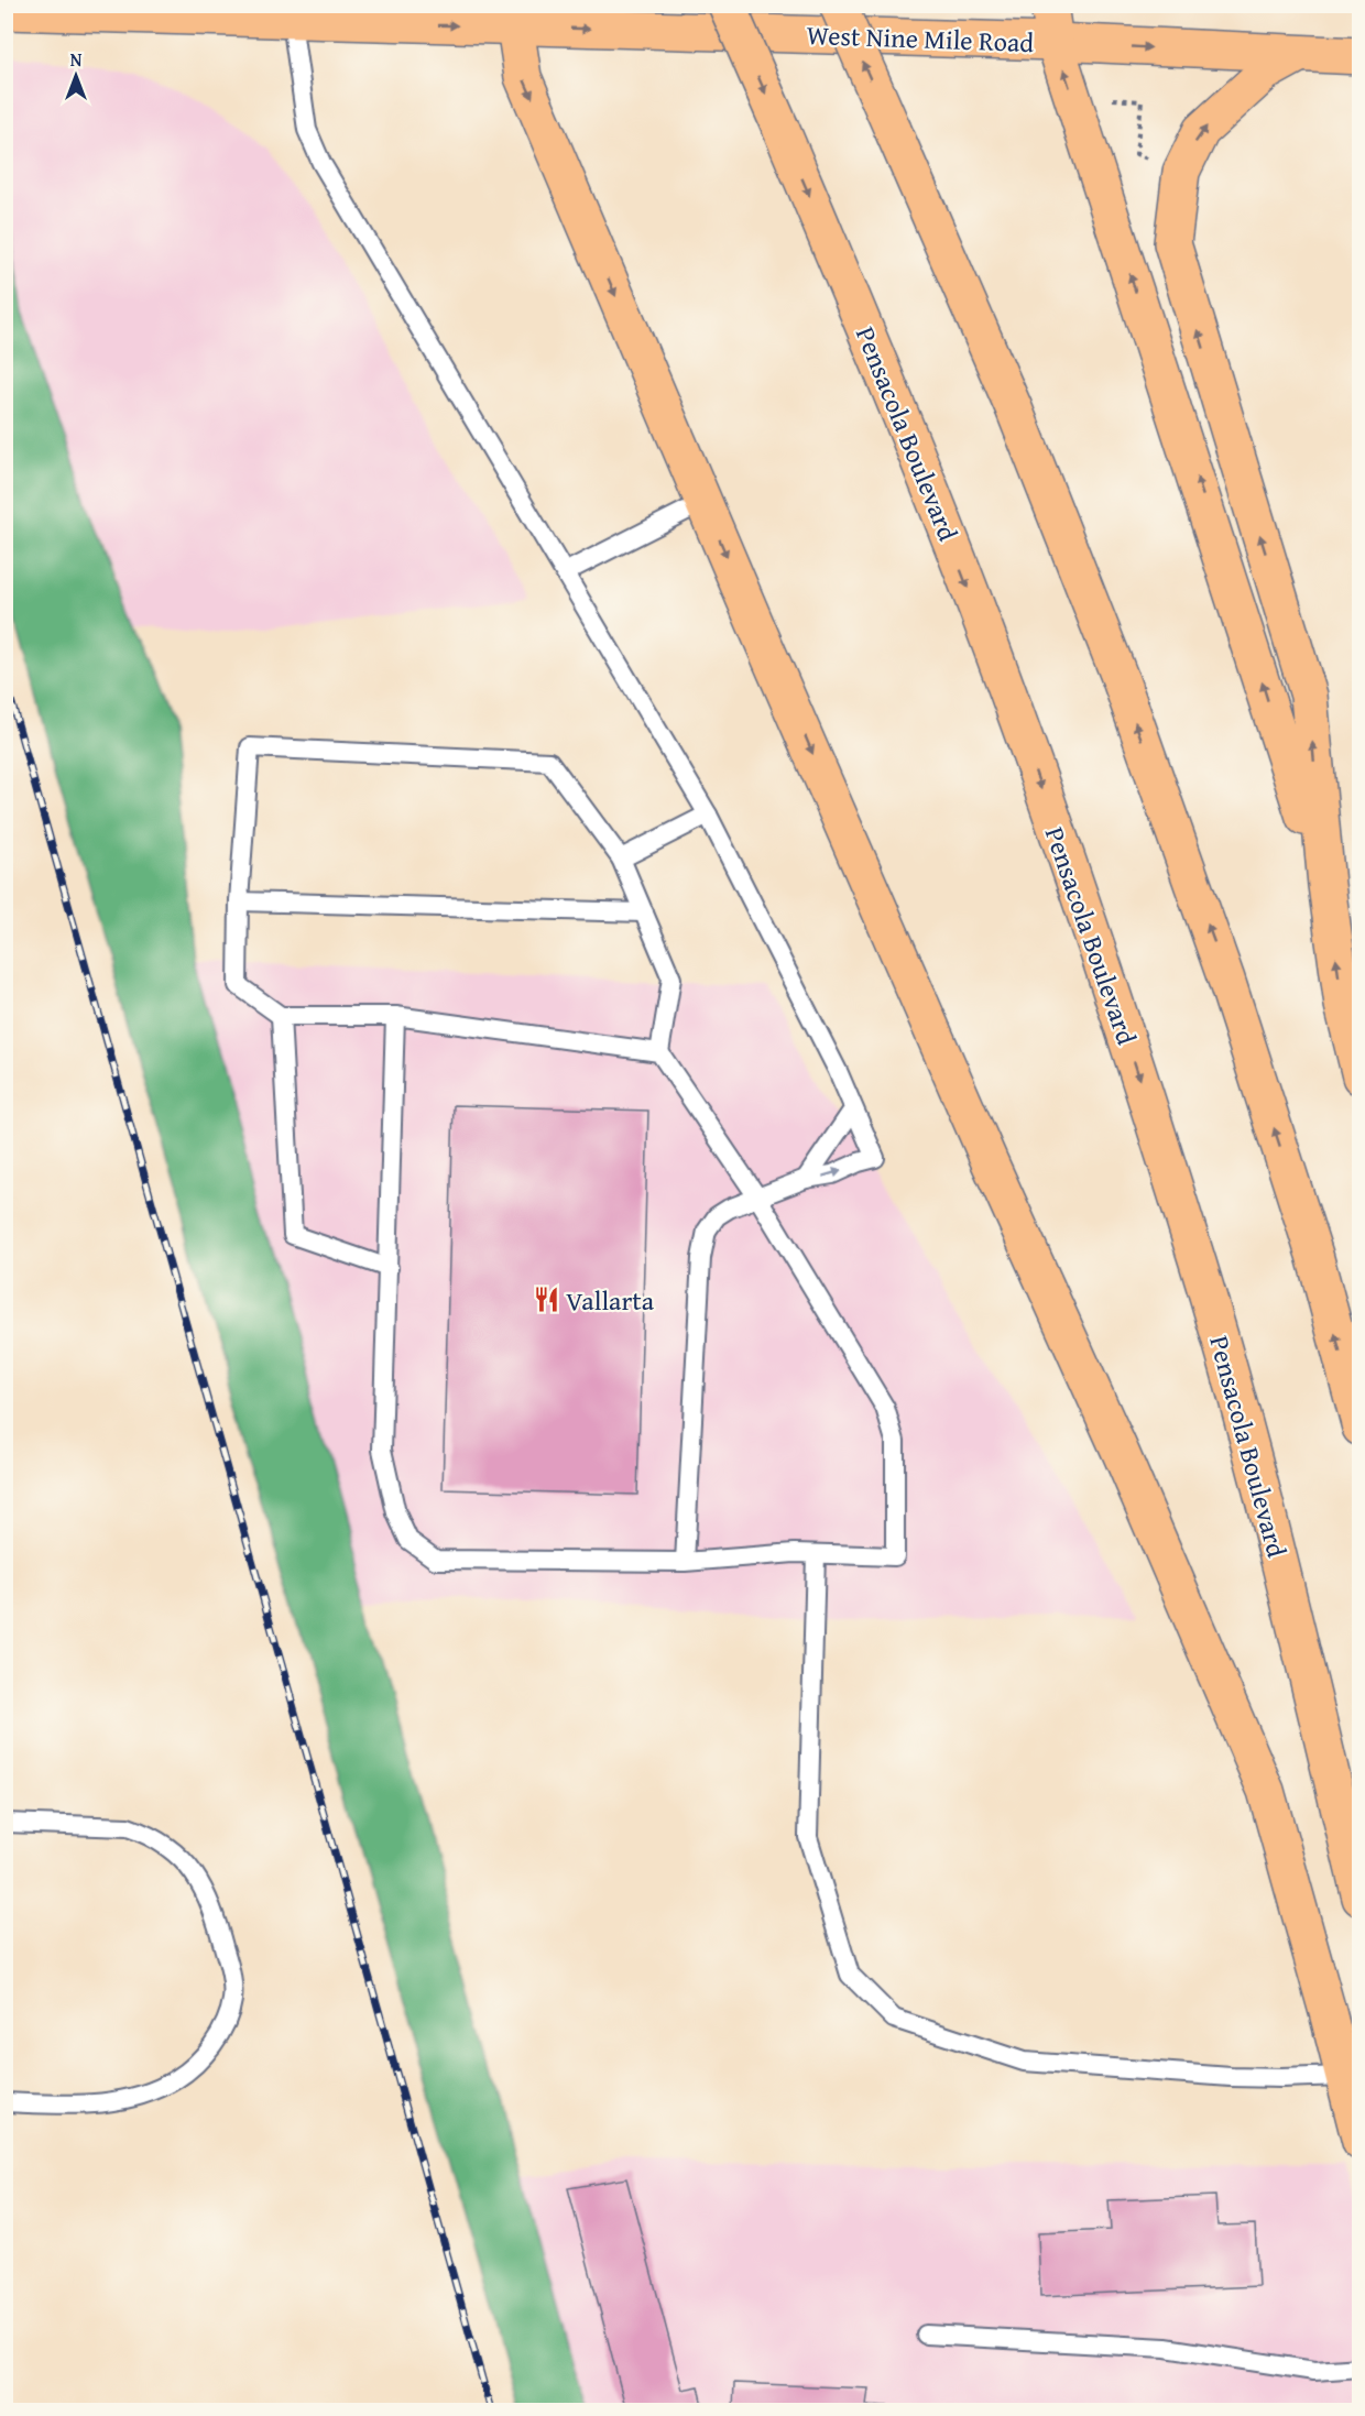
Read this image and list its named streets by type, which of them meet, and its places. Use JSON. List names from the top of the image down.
{
  "streets": {
    "main road": ["West Nine Mile Road", "Pensacola Boulevard"]
  },
  "one_way": ["West Nine Mile Road"],
  "places": {
    "restaurant": ["Vallarta"]
  },
  "north": "top"
}
